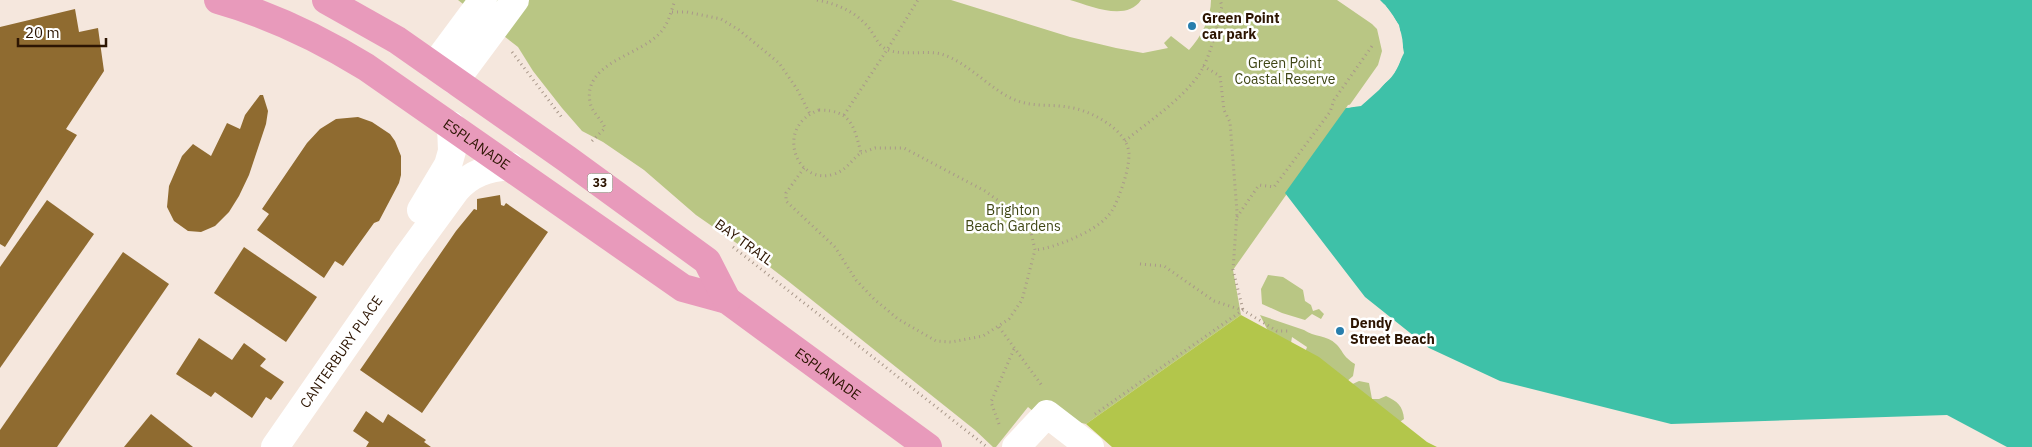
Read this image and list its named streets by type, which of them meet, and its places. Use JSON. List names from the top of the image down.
{
  "streets": {
    "main road": ["ESPLANADE", "33"],
    "street": ["CANTERBURY PLACE"],
    "path": ["BAY TRAIL"]
  },
  "crossings": [
    ["ESPLANADE", "CANTERBURY PLACE"]
  ],
  "parks": ["Green Point Coastal Reserve", "Brighton Beach Gardens"],
  "places": ["Green Point car park", "Dendy Street Beach"],
  "scale_bar": "20 m"
}
